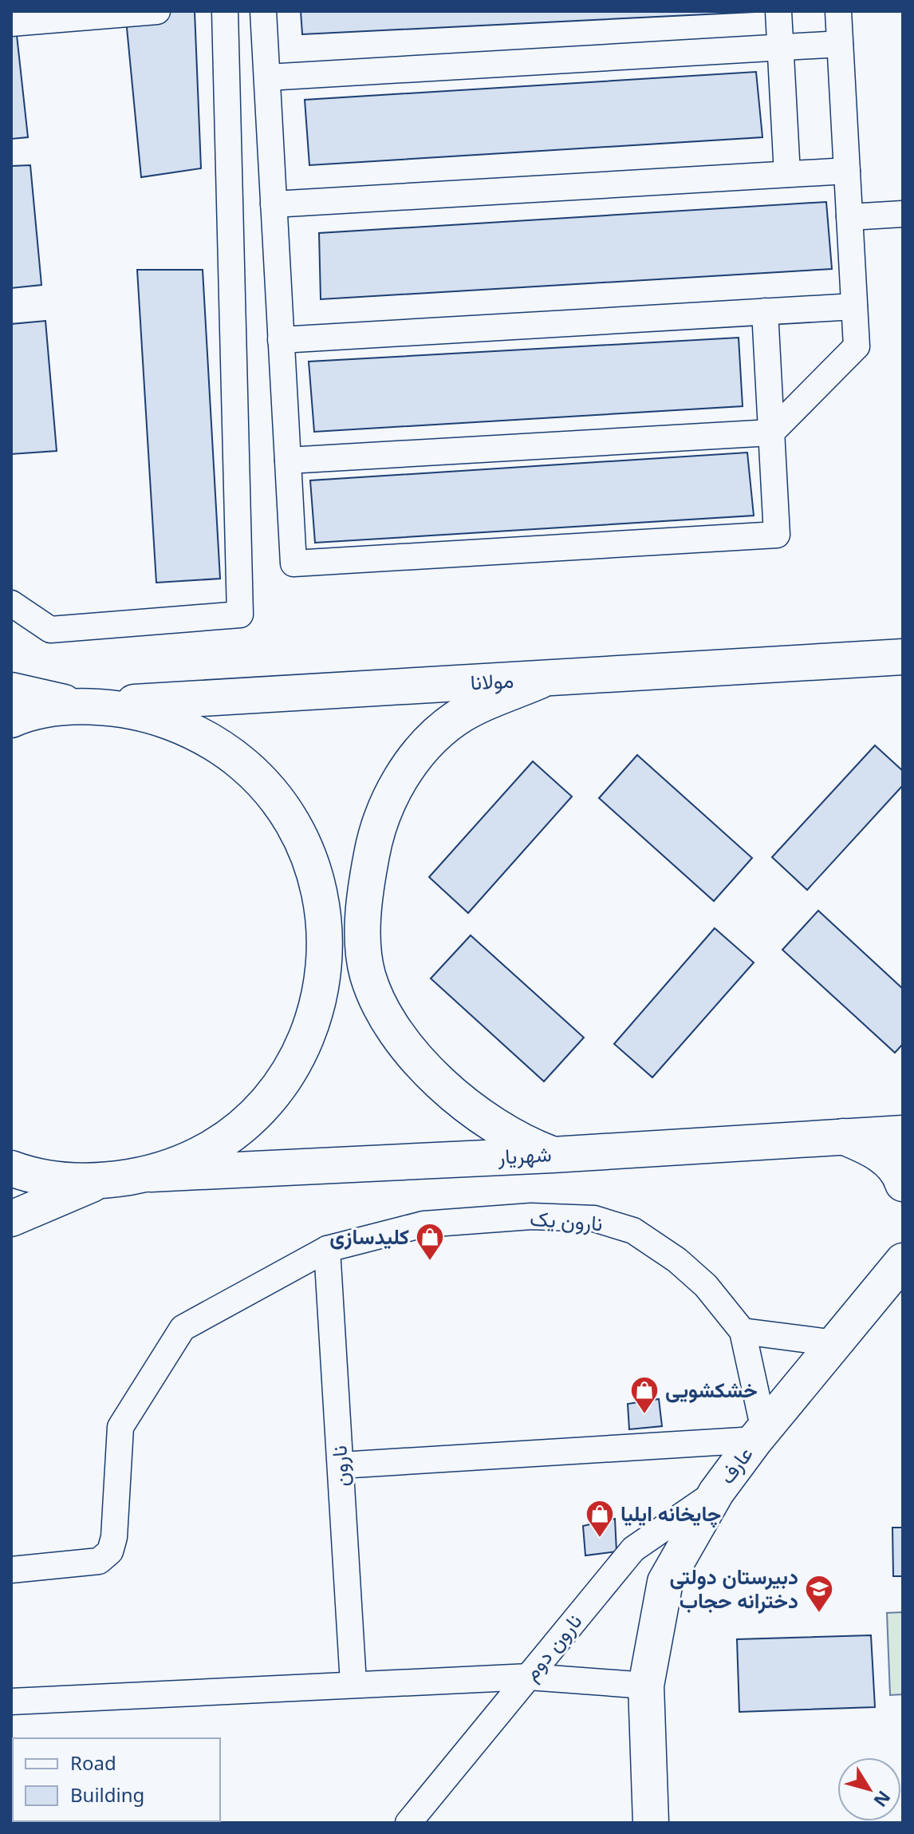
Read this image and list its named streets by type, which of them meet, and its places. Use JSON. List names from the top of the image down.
{
  "streets": {
    "main road": ["مولانا", "شهریار", "عارف"],
    "street": ["نارون یک", "نارون", "نارون دوم"]
  },
  "crossings": [
    ["نارون یک", "عارف"],
    ["نارون یک", "نارون"],
    ["عارف", "نارون دوم"]
  ],
  "places": {
    "shop": ["کلیدسازی", "خشکشویی", "چایخانه ایلیا"],
    "school or university": ["دبیرستان دولتی دخترانه حجاب"]
  },
  "legend": ["Road", "Building"],
  "north": "bottom right"
}
